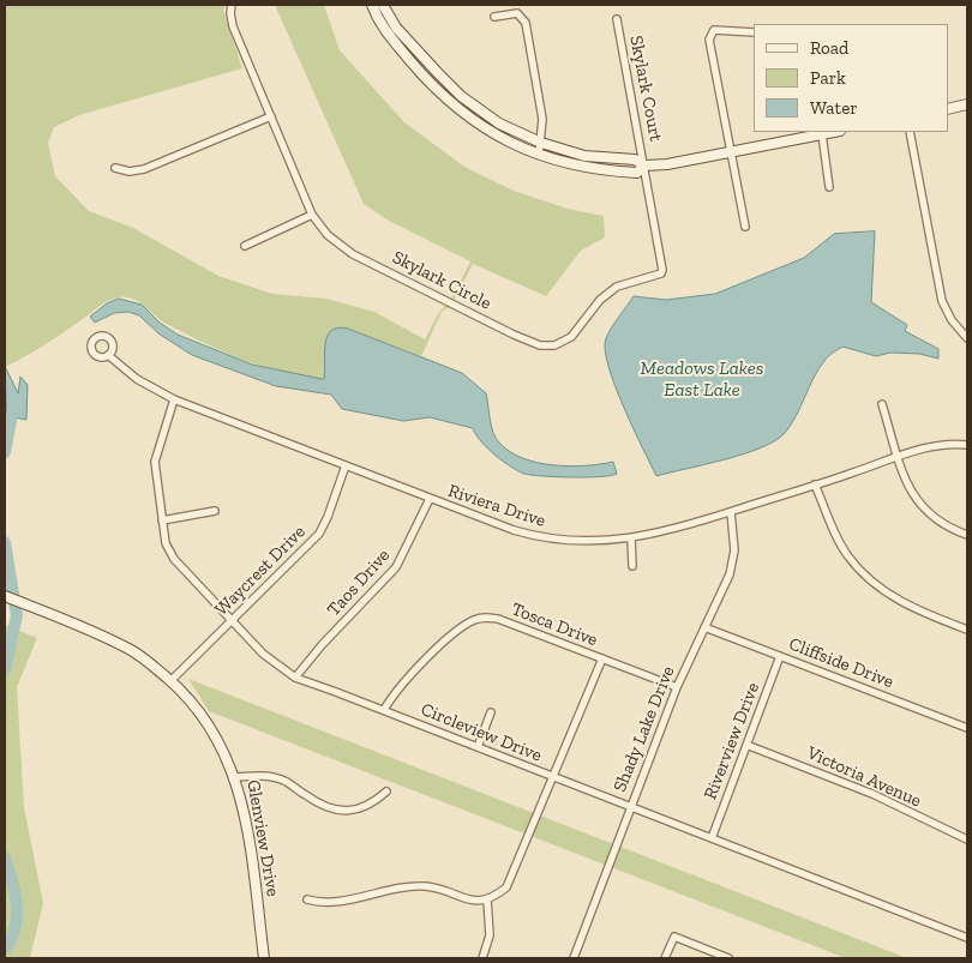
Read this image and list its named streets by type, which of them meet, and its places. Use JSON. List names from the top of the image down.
{
  "streets": {
    "street": [
      "Skylark Court",
      "Skylark Circle",
      "Riviera Drive",
      "Waycrest Drive",
      "Taos Drive",
      "Tosca Drive",
      "Cliffside Drive",
      "Shady Lake Drive",
      "Circleview Drive",
      "Riverview Drive",
      "Victoria Avenue",
      "Glenview Drive"
    ]
  },
  "crossings": [
    ["Skylark Court", "Skylark Circle"],
    ["Riviera Drive", "Waycrest Drive"],
    ["Riviera Drive", "Taos Drive"],
    ["Riviera Drive", "Shady Lake Drive"],
    ["Riviera Drive", "Circleview Drive"],
    ["Waycrest Drive", "Circleview Drive"],
    ["Waycrest Drive", "Glenview Drive"],
    ["Taos Drive", "Circleview Drive"],
    ["Tosca Drive", "Shady Lake Drive"],
    ["Tosca Drive", "Circleview Drive"],
    ["Cliffside Drive", "Shady Lake Drive"],
    ["Cliffside Drive", "Riverview Drive"],
    ["Shady Lake Drive", "Circleview Drive"],
    ["Circleview Drive", "Riverview Drive"],
    ["Riverview Drive", "Victoria Avenue"]
  ],
  "water": ["Meadows Lakes East Lake"],
  "legend": ["Road", "Park", "Water"]
}
